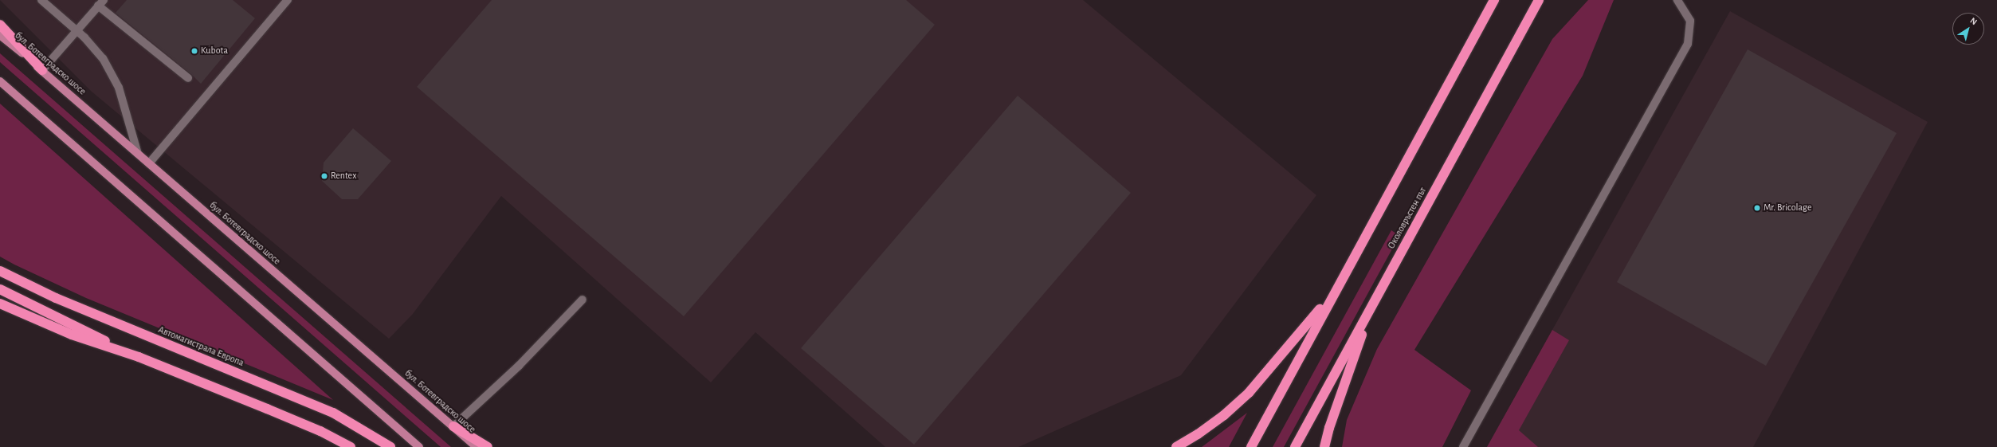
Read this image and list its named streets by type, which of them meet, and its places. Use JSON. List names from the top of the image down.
{
  "streets": {
    "highway": ["Околовръстен път", "Автомагистрала Европа"],
    "main road": ["бул. Ботевградско шосе"]
  },
  "places": ["Kubota", "Rentex", "Mr. Bricolage"],
  "north": "top right"
}
